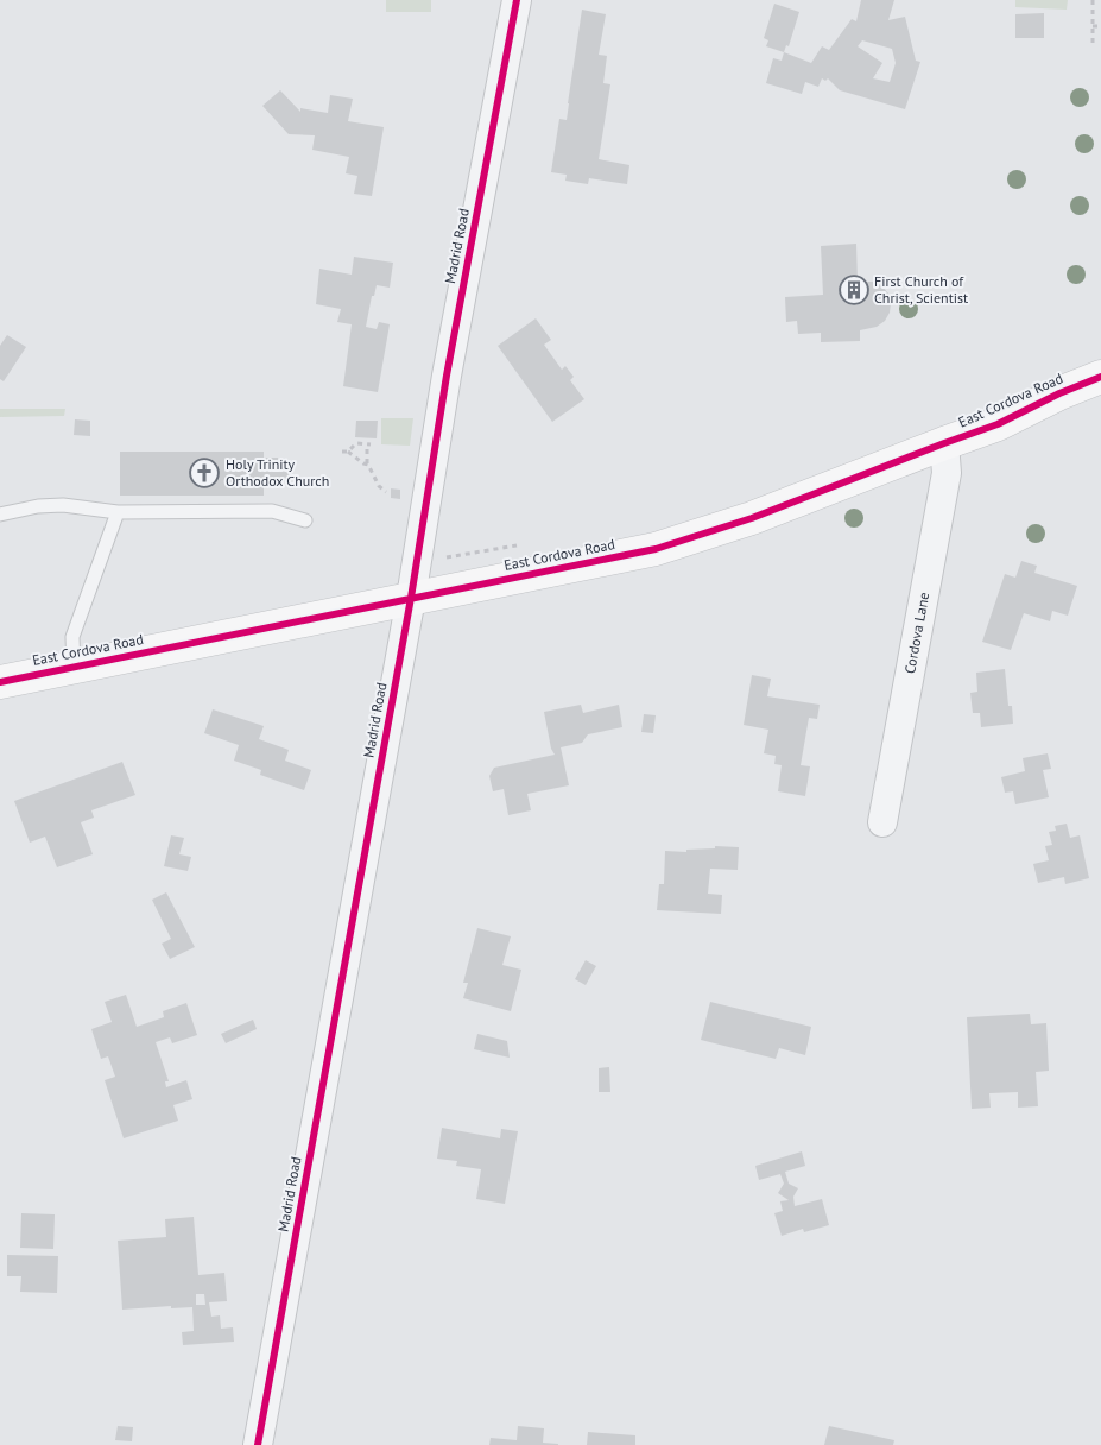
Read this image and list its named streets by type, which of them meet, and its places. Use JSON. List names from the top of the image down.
{
  "streets": {
    "street": ["Madrid Road", "East Cordova Road", "Cordova Lane"]
  },
  "crossings": [
    ["Madrid Road", "East Cordova Road"],
    ["East Cordova Road", "Cordova Lane"]
  ],
  "places": {
    "building": ["First Church of Christ, Scientist"],
    "church": ["Holy Trinity Orthodox Church"]
  }
}
